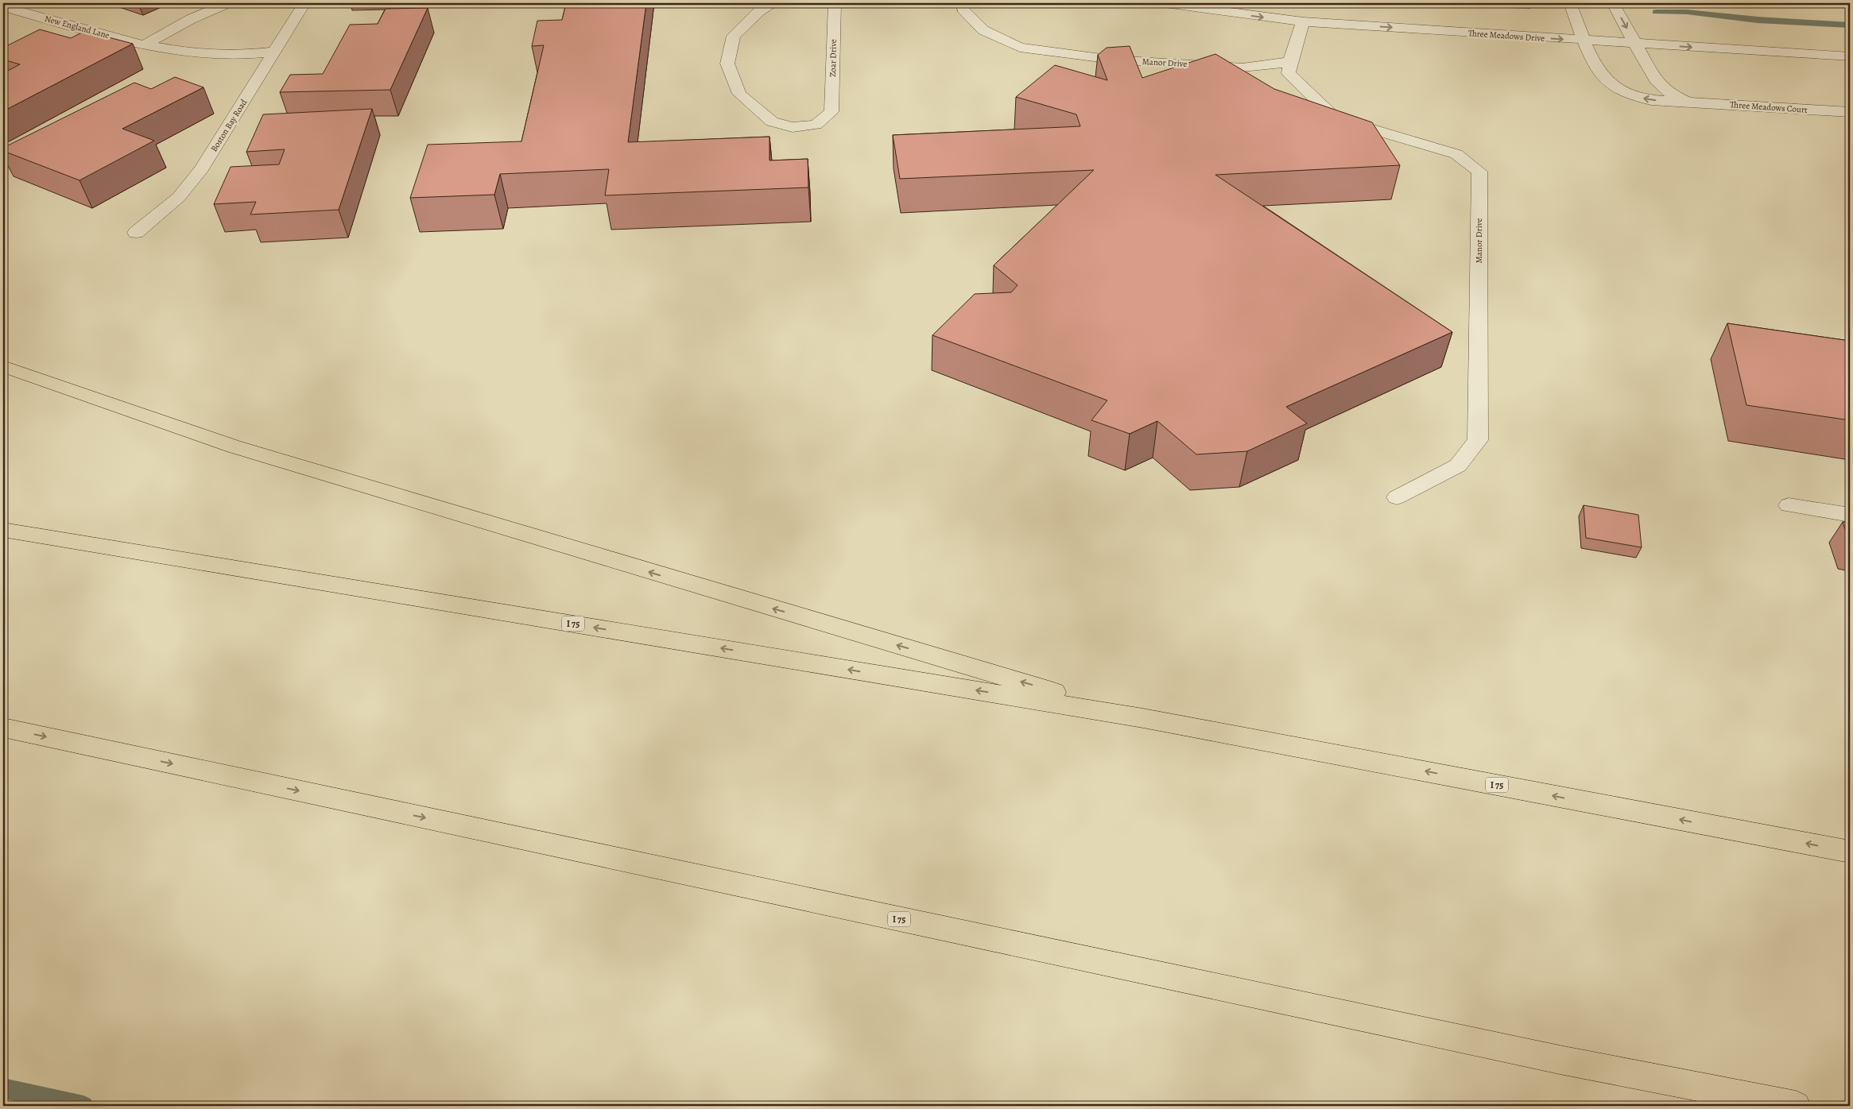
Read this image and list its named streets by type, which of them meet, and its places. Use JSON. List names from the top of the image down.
{
  "streets": {
    "highway": ["I 75"],
    "street": [
      "New England Lane",
      "Three Meadows Drive",
      "Zoar Drive",
      "Manor Drive",
      "Three Meadows Court",
      "Boston Bay Road"
    ]
  },
  "crossings": [
    ["New England Lane", "Boston Bay Road"],
    ["Three Meadows Drive", "Three Meadows Court"]
  ],
  "one_way": ["Three Meadows Drive"]
}
